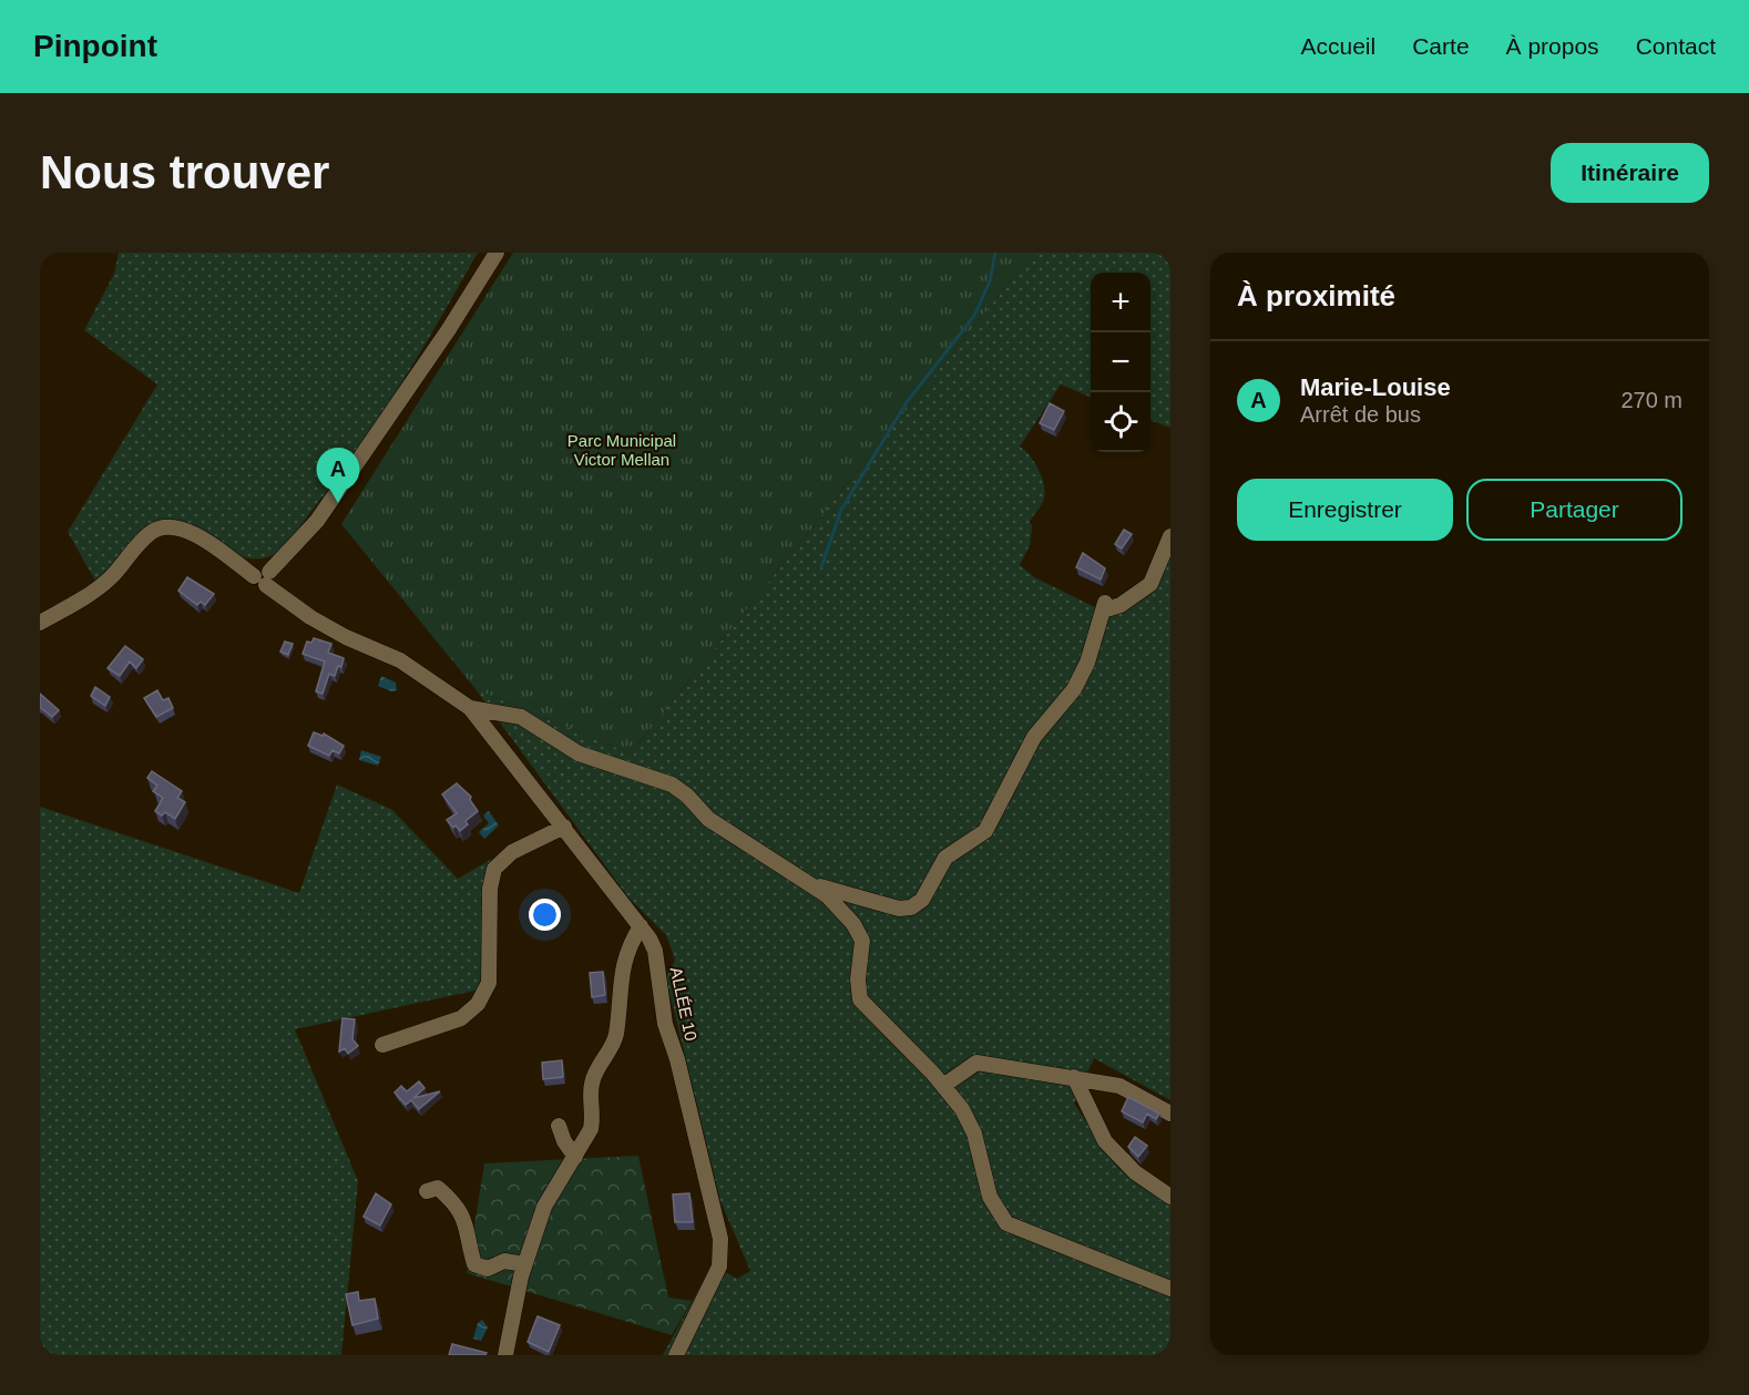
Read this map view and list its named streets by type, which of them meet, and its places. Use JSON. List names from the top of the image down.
{
  "streets": {
    "street": ["ALLÉE 10"]
  },
  "parks": ["Parc Municipal Victor Mellan"],
  "page": {
    "header": "Pinpoint",
    "nav": [
      "Accueil",
      "Carte",
      "À propos",
      "Contact"
    ],
    "buttons": [
      "Itinéraire",
      ["Enregistrer", "Partager"]
    ],
    "title": "Nous trouver",
    "heading": "À proximité",
    "map_buttons": ["+", "−"],
    "list": [
      {
        "mark": "A",
        "name": "Marie-Louise",
        "note": "Arrêt de bus",
        "value": "270 m"
      }
    ],
    "pins": "A"
  }
}
